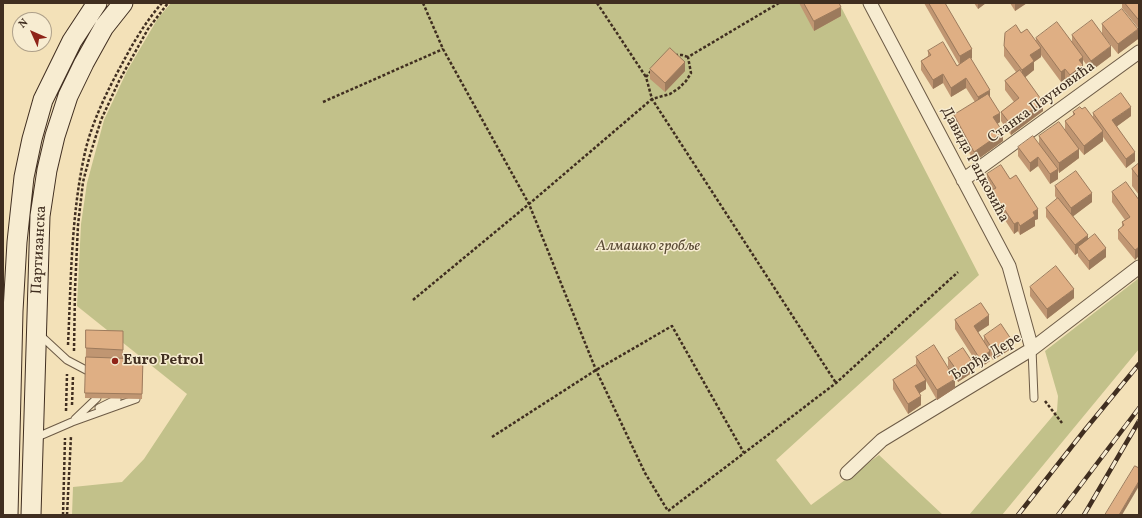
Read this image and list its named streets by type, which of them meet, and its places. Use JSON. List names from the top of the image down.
{
  "streets": {
    "main road": ["Партизанска"],
    "street": ["Станка Пауновића", "Давида Рацковића", "Ђорђа Дере"]
  },
  "crossings": [
    ["Станка Пауновића", "Давида Рацковића"],
    ["Давида Рацковића", "Ђорђа Дере"]
  ],
  "parks": ["Алмашко гробље"],
  "places": ["Euro Petrol"],
  "north": "top left"
}
